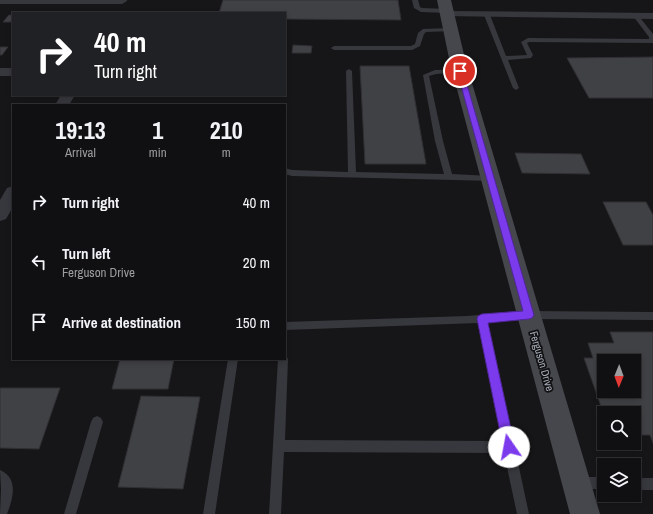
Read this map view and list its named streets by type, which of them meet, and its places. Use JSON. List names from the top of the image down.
{
  "streets": {
    "street": ["Ferguson Drive"]
  },
  "north": "bottom",
  "page": {
    "turn": ["40 m", "Turn right"],
    "eta": [
      "19:13",
      "Arrival",
      "1",
      "min",
      "210",
      "m"
    ],
    "list": [
      {
        "name": "Turn right",
        "value": "40 m"
      },
      {
        "name": "Turn left",
        "note": "Ferguson Drive",
        "value": "20 m"
      },
      {
        "name": "Arrive at destination",
        "value": "150 m"
      }
    ]
  }
}
